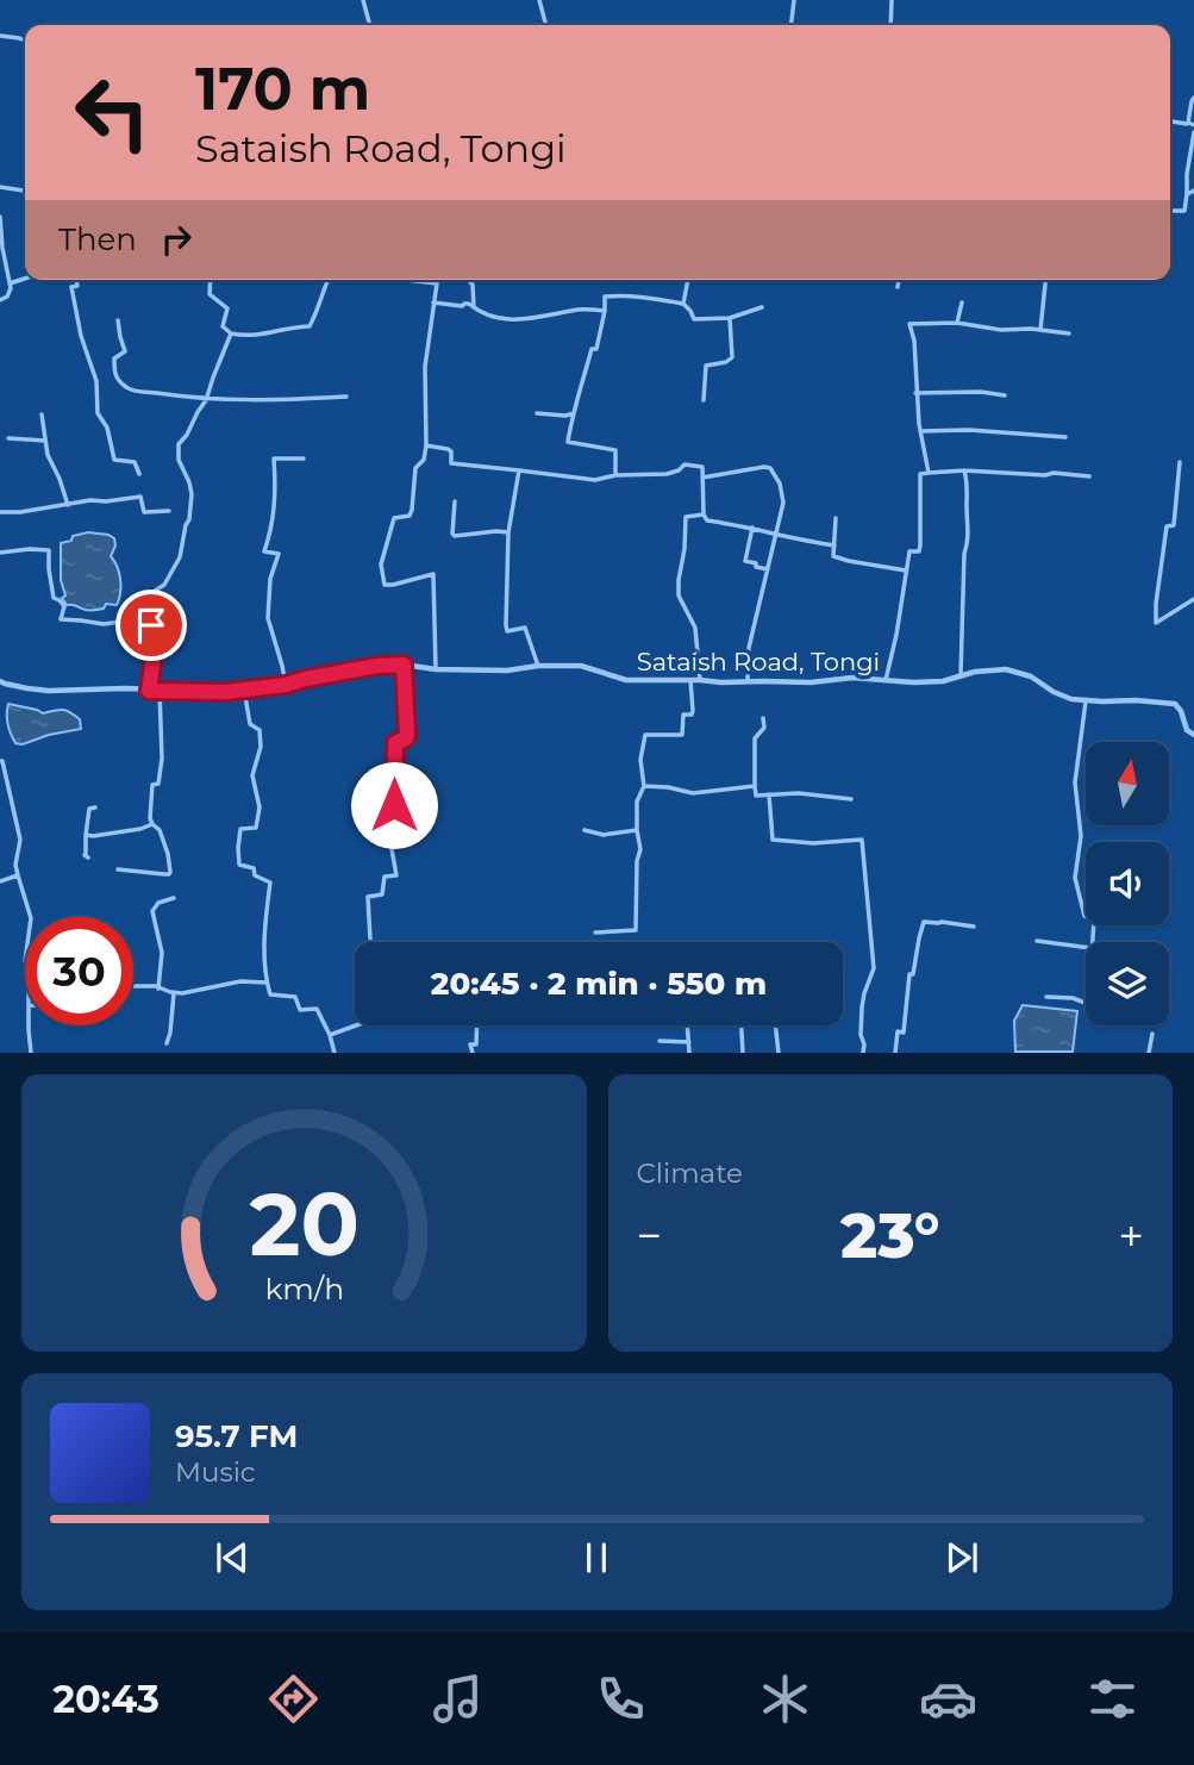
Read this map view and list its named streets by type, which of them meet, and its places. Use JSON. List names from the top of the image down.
{
  "streets": {
    "street": ["Sataish Road, Tongi"]
  },
  "north": "top",
  "page": {
    "turn": ["170 m", "Sataish Road, Tongi"],
    "then": "Then",
    "limit": "30",
    "trip": "20:45 · 2 min · 550 m",
    "tile": "Climate",
    "heat": ["−", "23°", "+"],
    "song": ["95.7 FM", "Music"],
    "tabs": "20:43",
    "gauge": ["20", "km/h"]
  }
}
